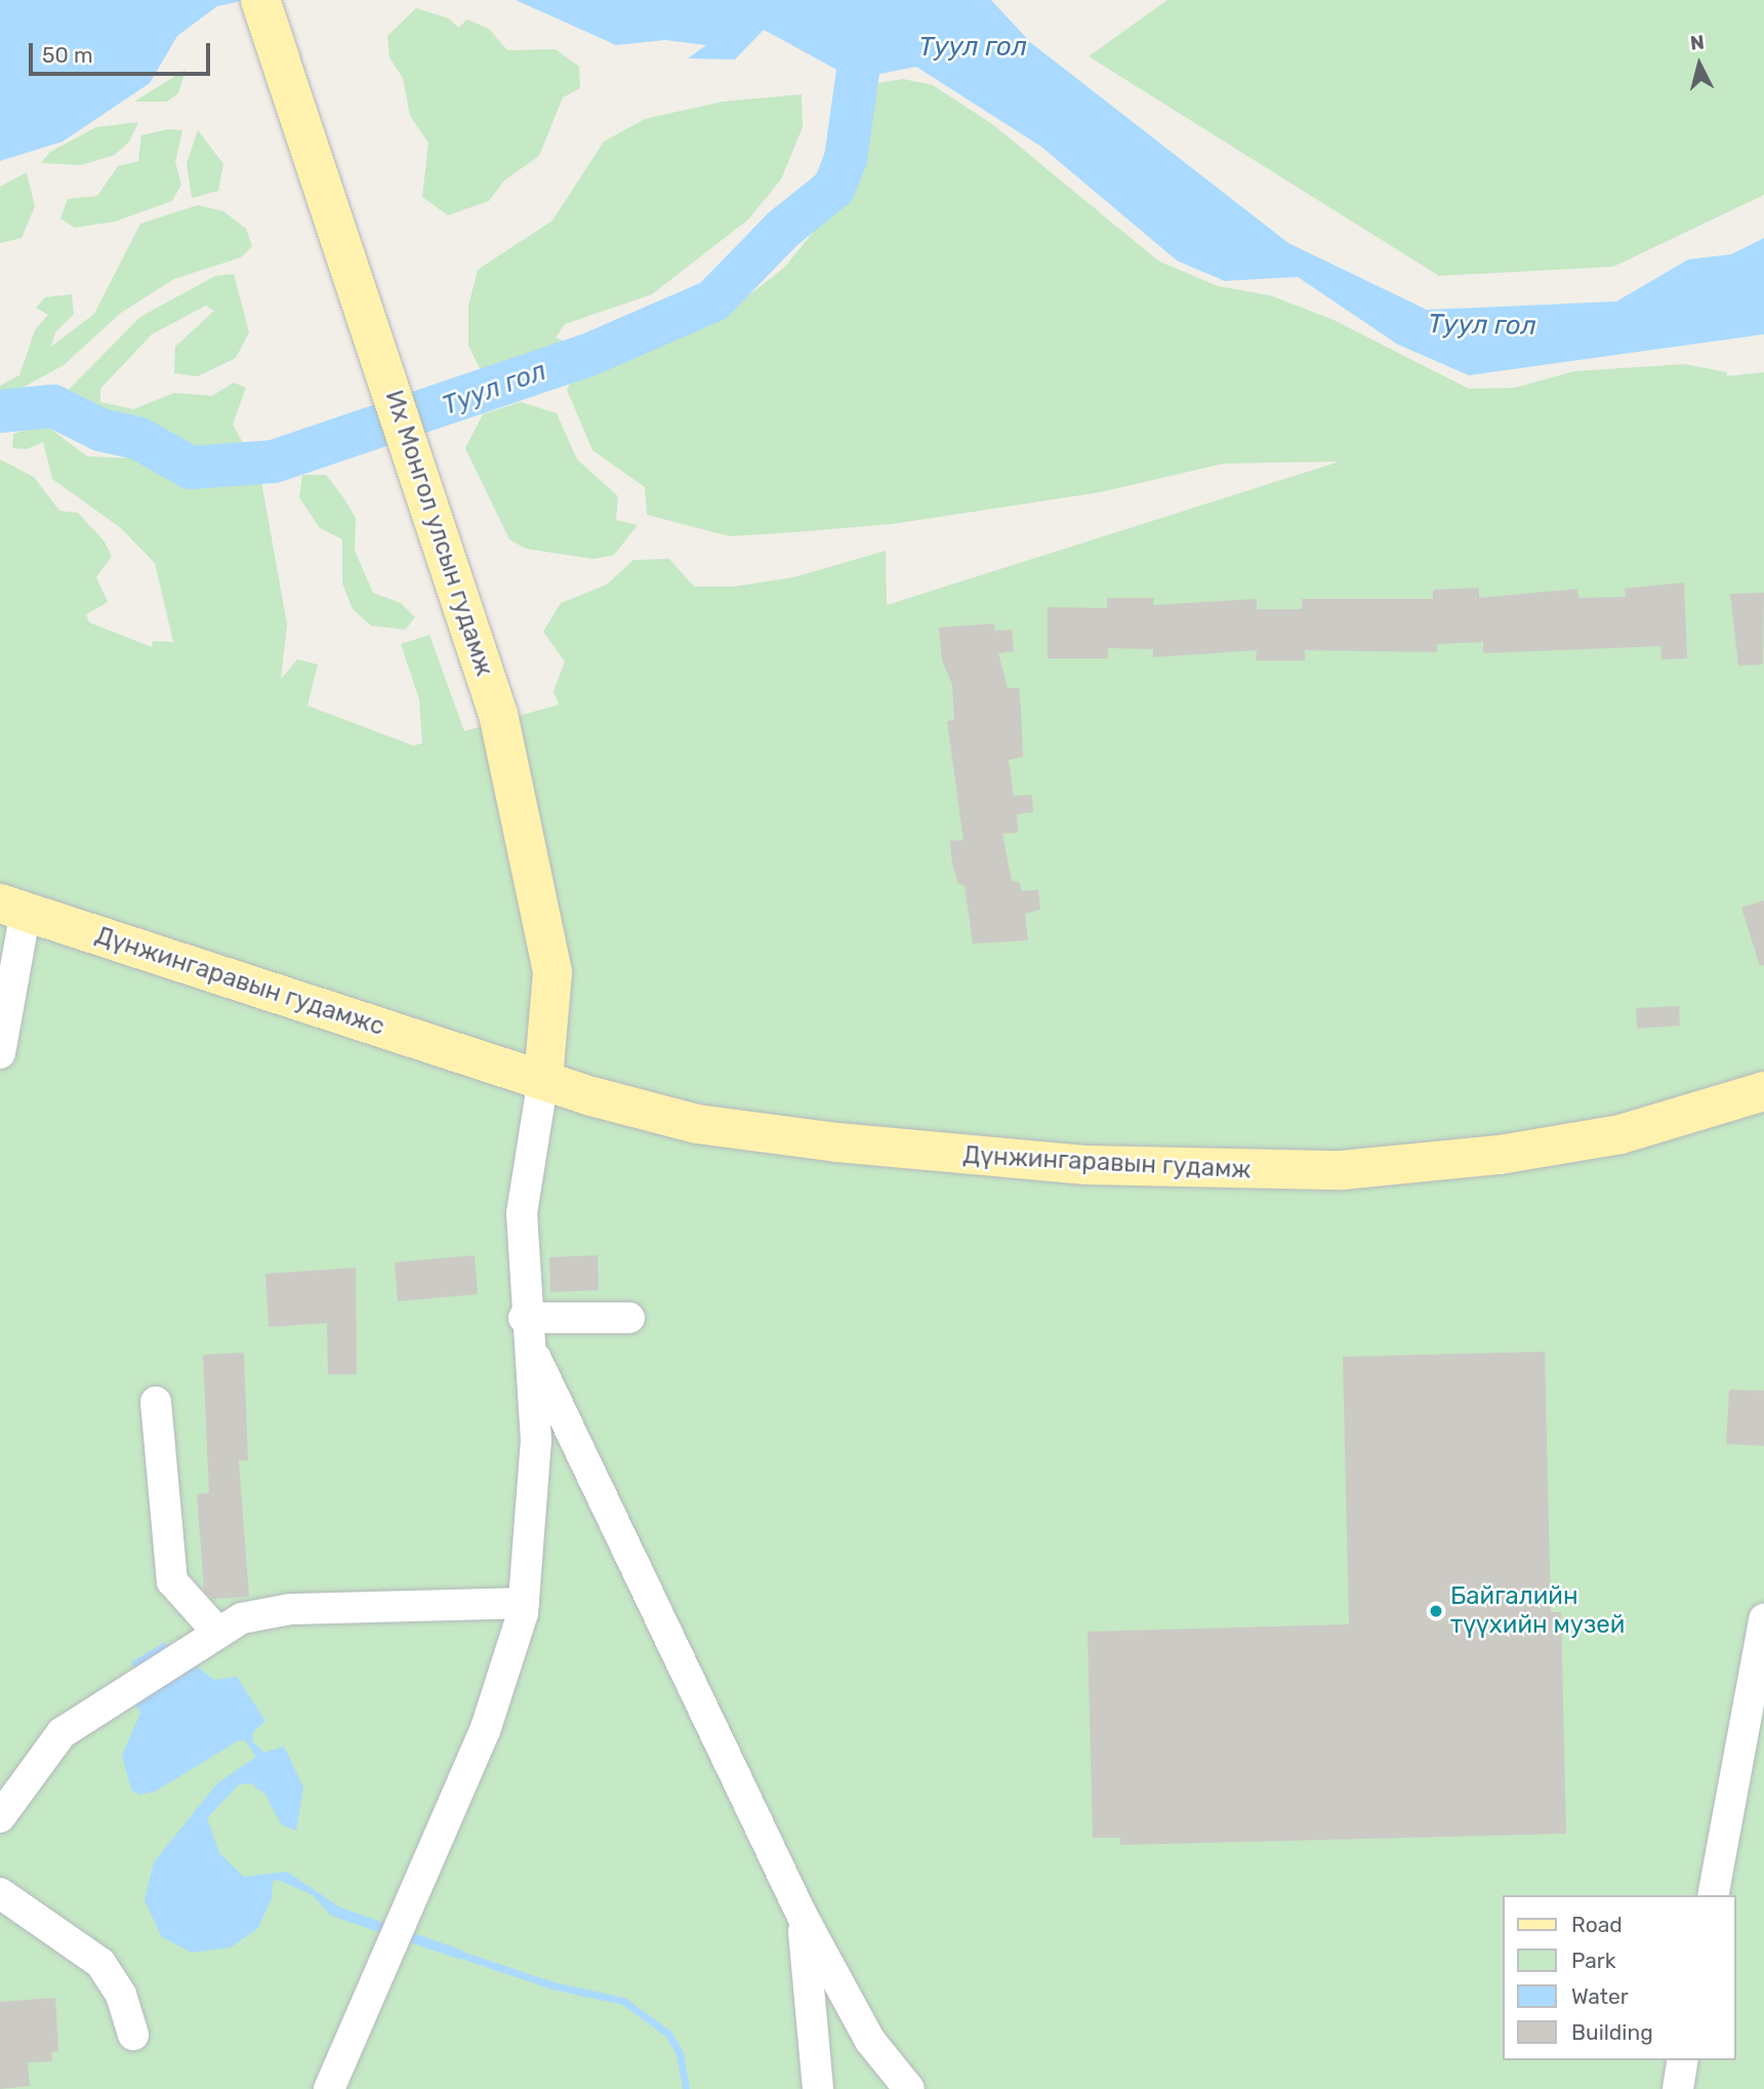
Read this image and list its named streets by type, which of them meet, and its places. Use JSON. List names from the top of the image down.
{
  "streets": {
    "main road": ["Их Монгол улсын гудамж", "Дүнжингаравын гудамжс", "Дүнжингаравын гудамж"]
  },
  "crossings": [
    ["Их Монгол улсын гудамж", "Дүнжингаравын гудамж"],
    ["Дүнжингаравын гудамжс", "Дүнжингаравын гудамж"]
  ],
  "water": ["Туул гол"],
  "places": ["Байгалийн түүхийн музей"],
  "legend": [
    "Road",
    "Park",
    "Water",
    "Building"
  ],
  "scale_bar": "50 m",
  "north": "top"
}
